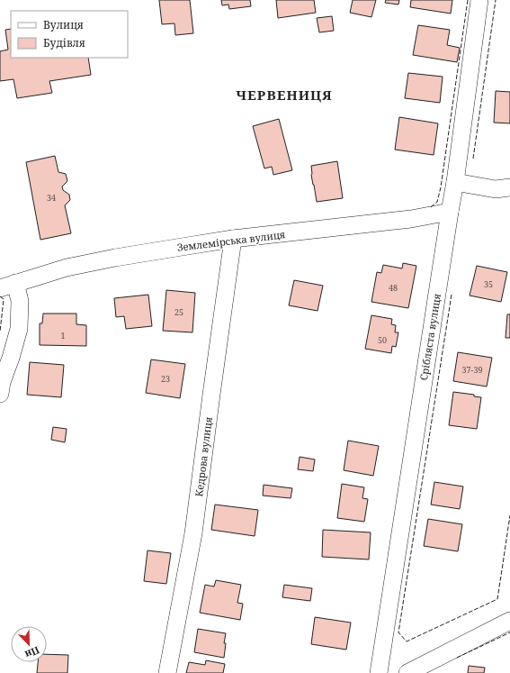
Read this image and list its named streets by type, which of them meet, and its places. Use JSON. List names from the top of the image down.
{
  "streets": {
    "street": ["Землемірська вулиця", "Срібляста вулиця", "Кедрова вулиця"]
  },
  "crossings": [
    ["Землемірська вулиця", "Срібляста вулиця"],
    ["Землемірська вулиця", "Кедрова вулиця"]
  ],
  "districts": ["ЧЕРВЕНИЦЯ"],
  "house_numbers": [
    "34",
    "35",
    "48",
    "25",
    "1",
    "50",
    "37-39",
    "23"
  ],
  "legend": ["Вулиця", "Будівля"],
  "north": "bottom right"
}
